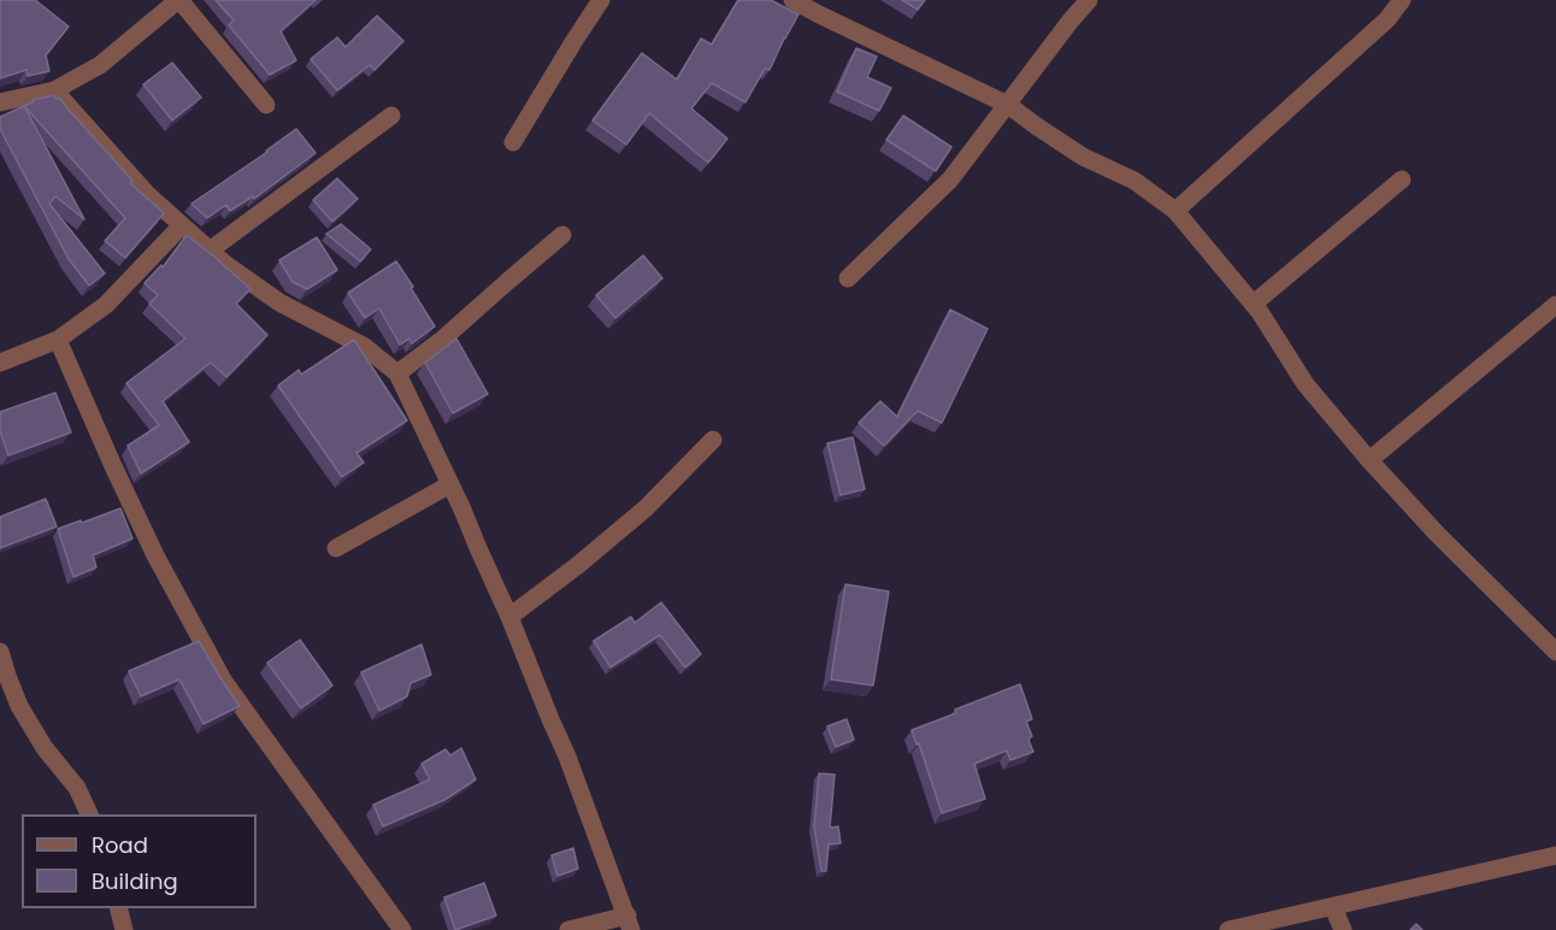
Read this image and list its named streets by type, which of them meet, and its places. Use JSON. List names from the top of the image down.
{
  "legend": ["Road", "Building"]
}
